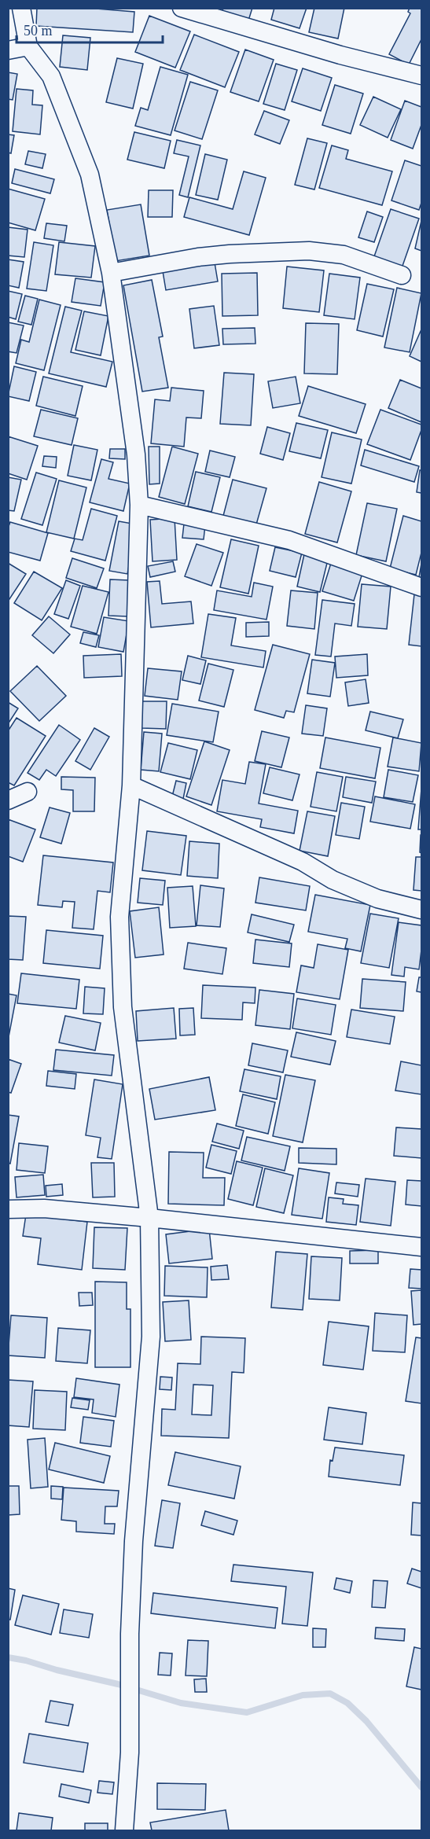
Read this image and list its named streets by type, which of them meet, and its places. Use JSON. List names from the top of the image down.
{
  "scale_bar": "50 m"
}
